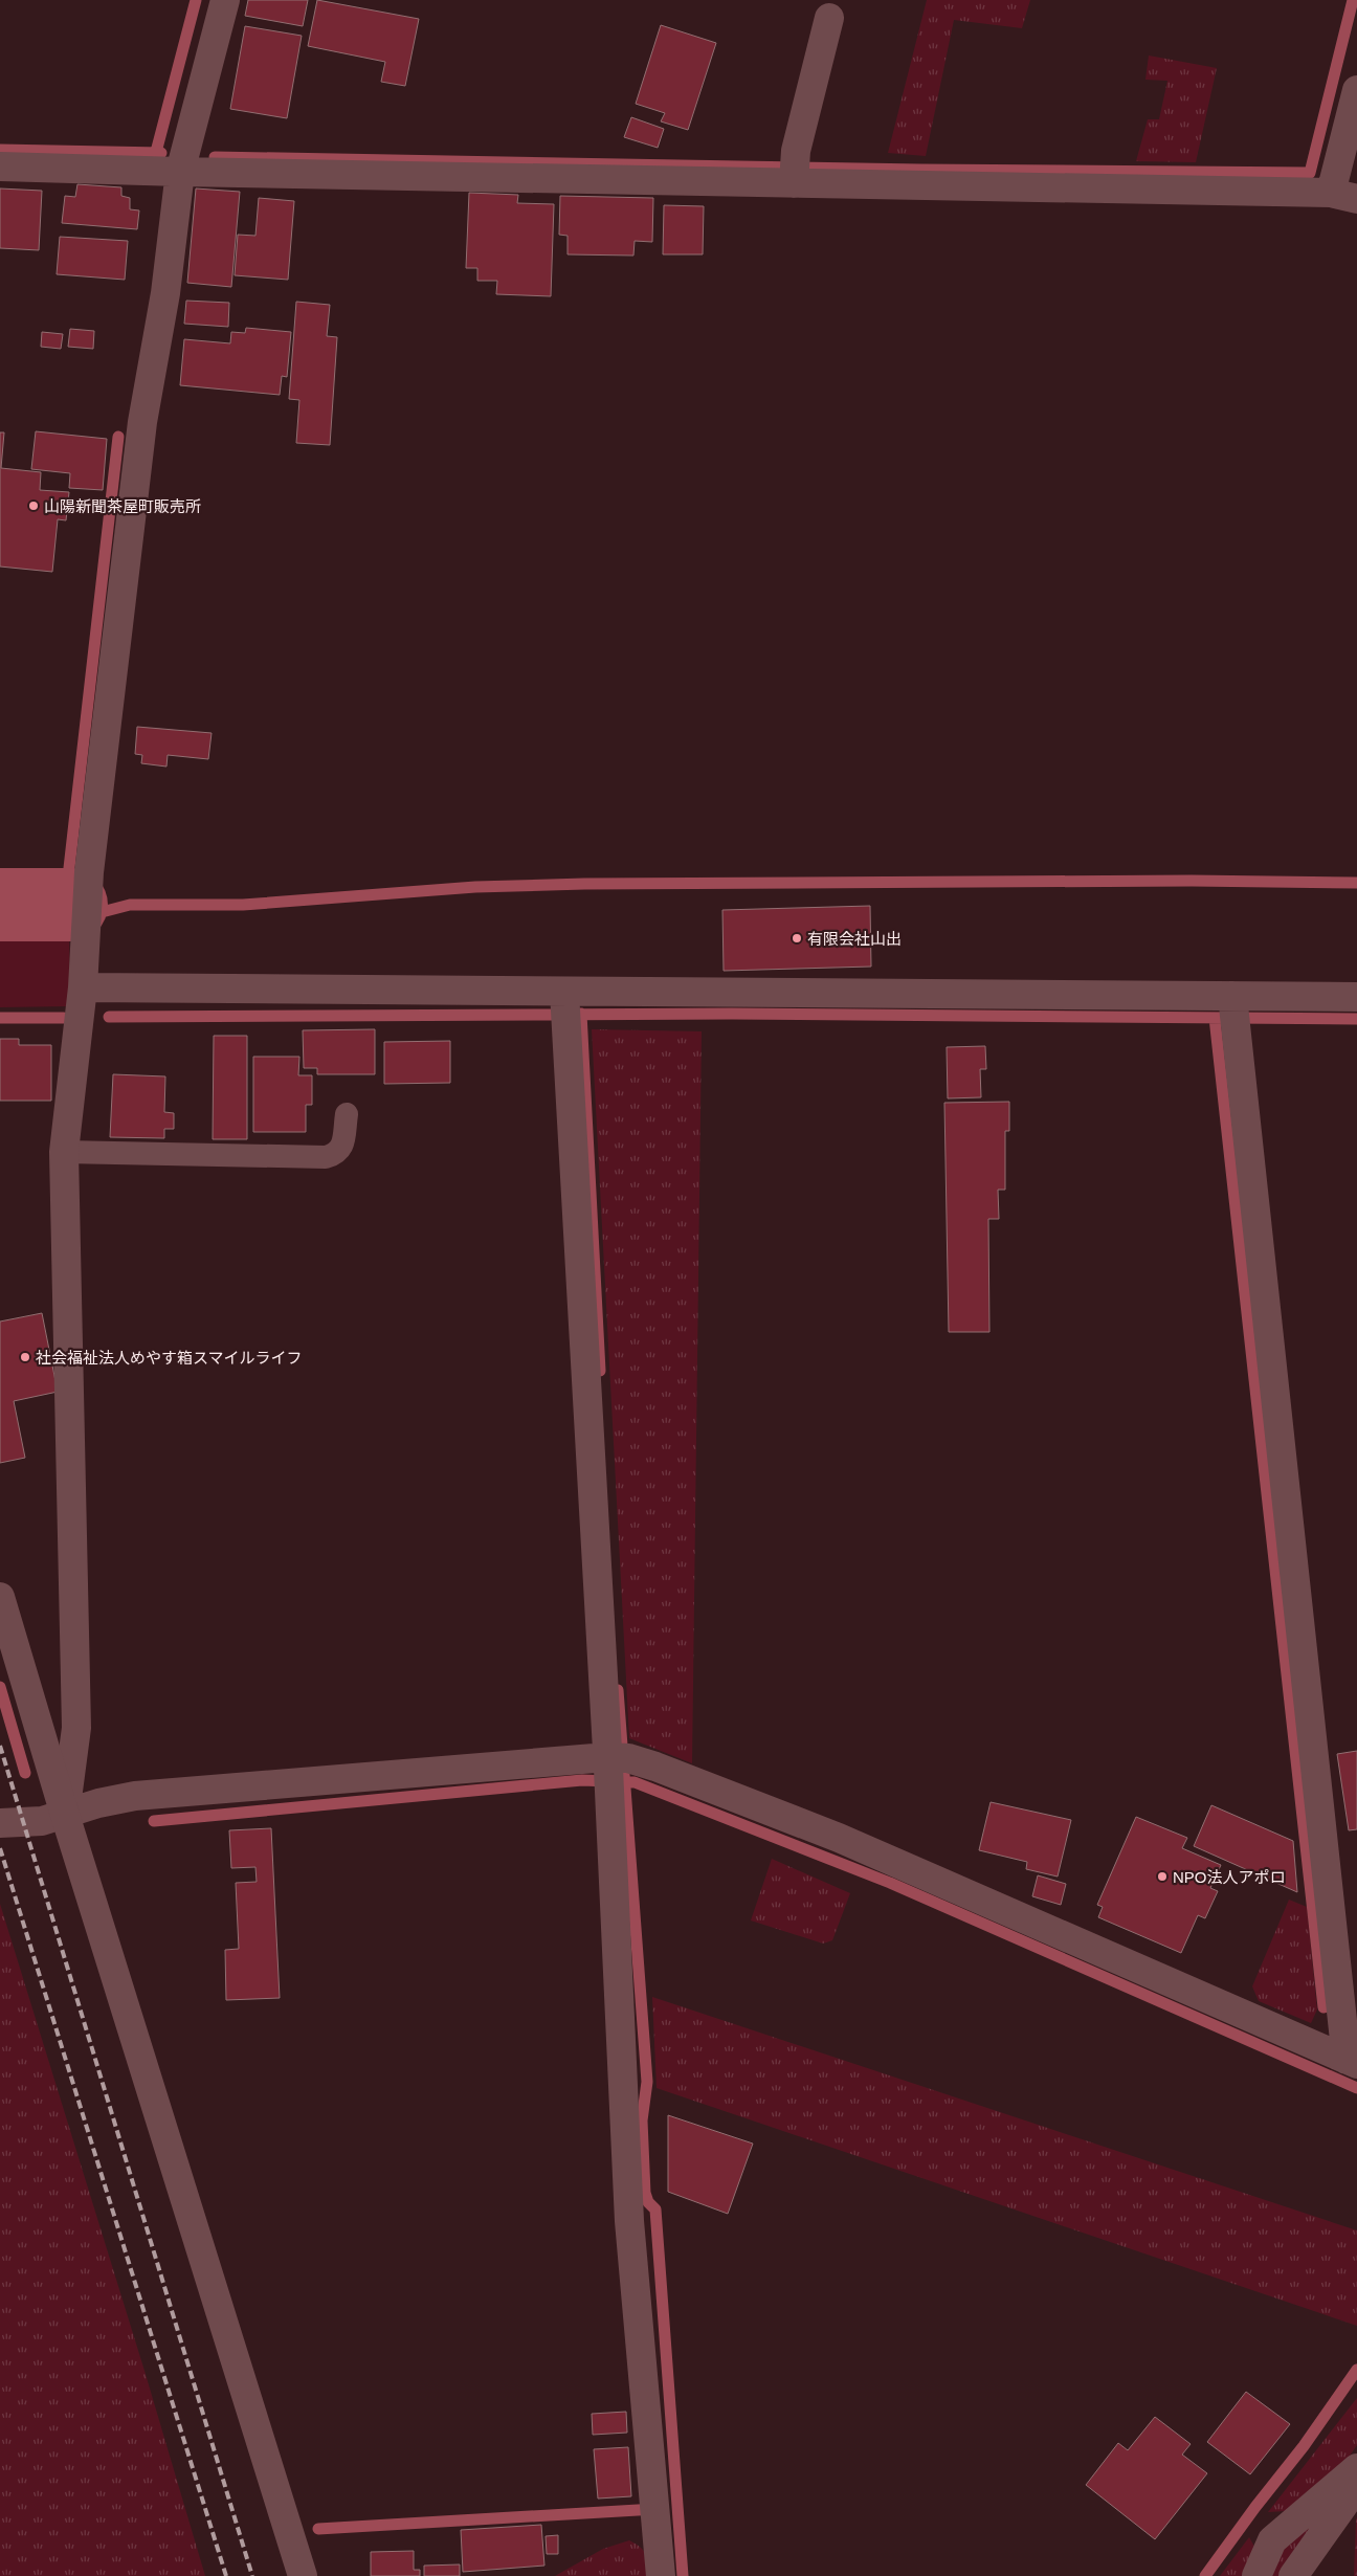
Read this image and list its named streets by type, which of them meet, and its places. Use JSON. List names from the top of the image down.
{
  "places": [
    "山陽新聞茶屋町販売所",
    "有限会社山出",
    "社会福祉法人めやす箱スマイルライフ",
    "NPO法人アポロ"
  ]
}
